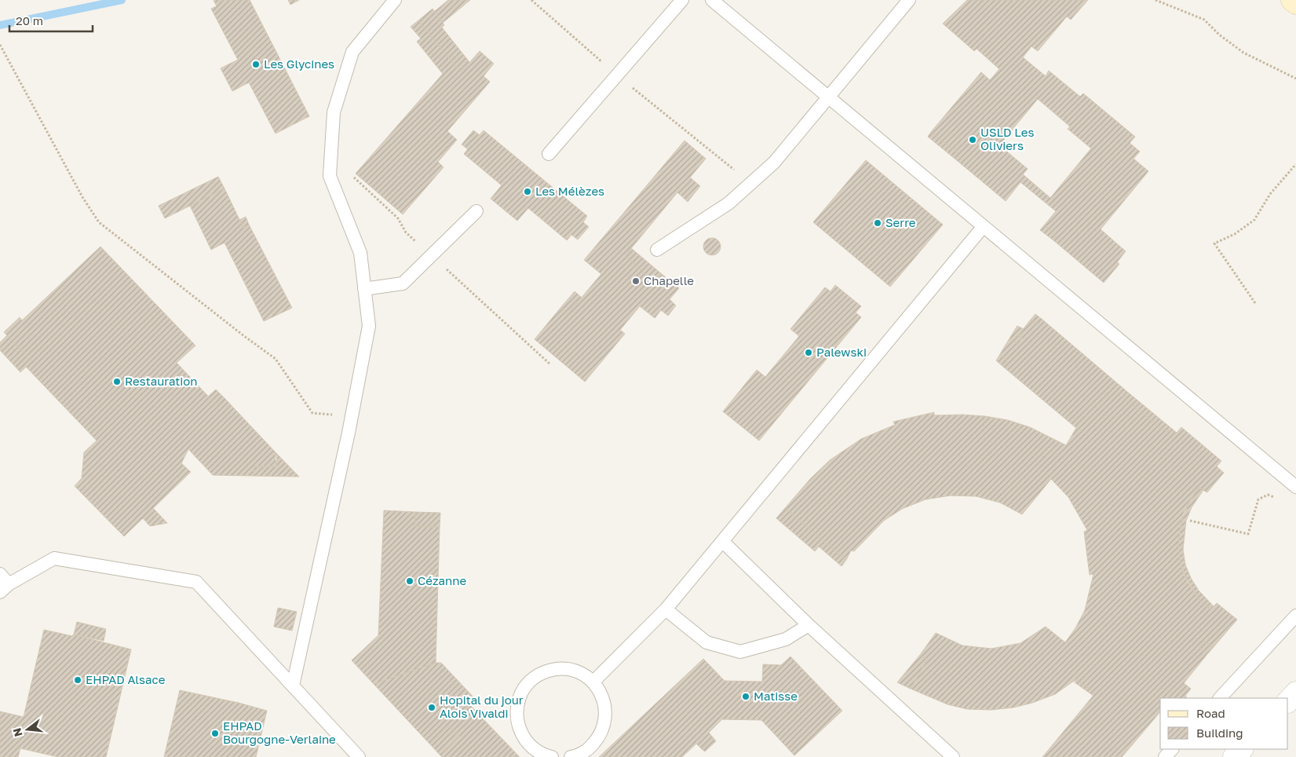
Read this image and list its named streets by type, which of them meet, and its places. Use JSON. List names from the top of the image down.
{
  "places": [
    "Les Glycines",
    "USLD Les Oliviers",
    "Les Mélèzes",
    "Serre",
    "Chapelle",
    "Palewski",
    "Restauration",
    "Cézanne",
    "EHPAD Alsace",
    "Matisse",
    "Hopital du jour Alois Vivaldi",
    "EHPAD Bourgogne-Verlaine"
  ],
  "legend": ["Road", "Building"],
  "scale_bar": "20 m",
  "north": "left"
}
